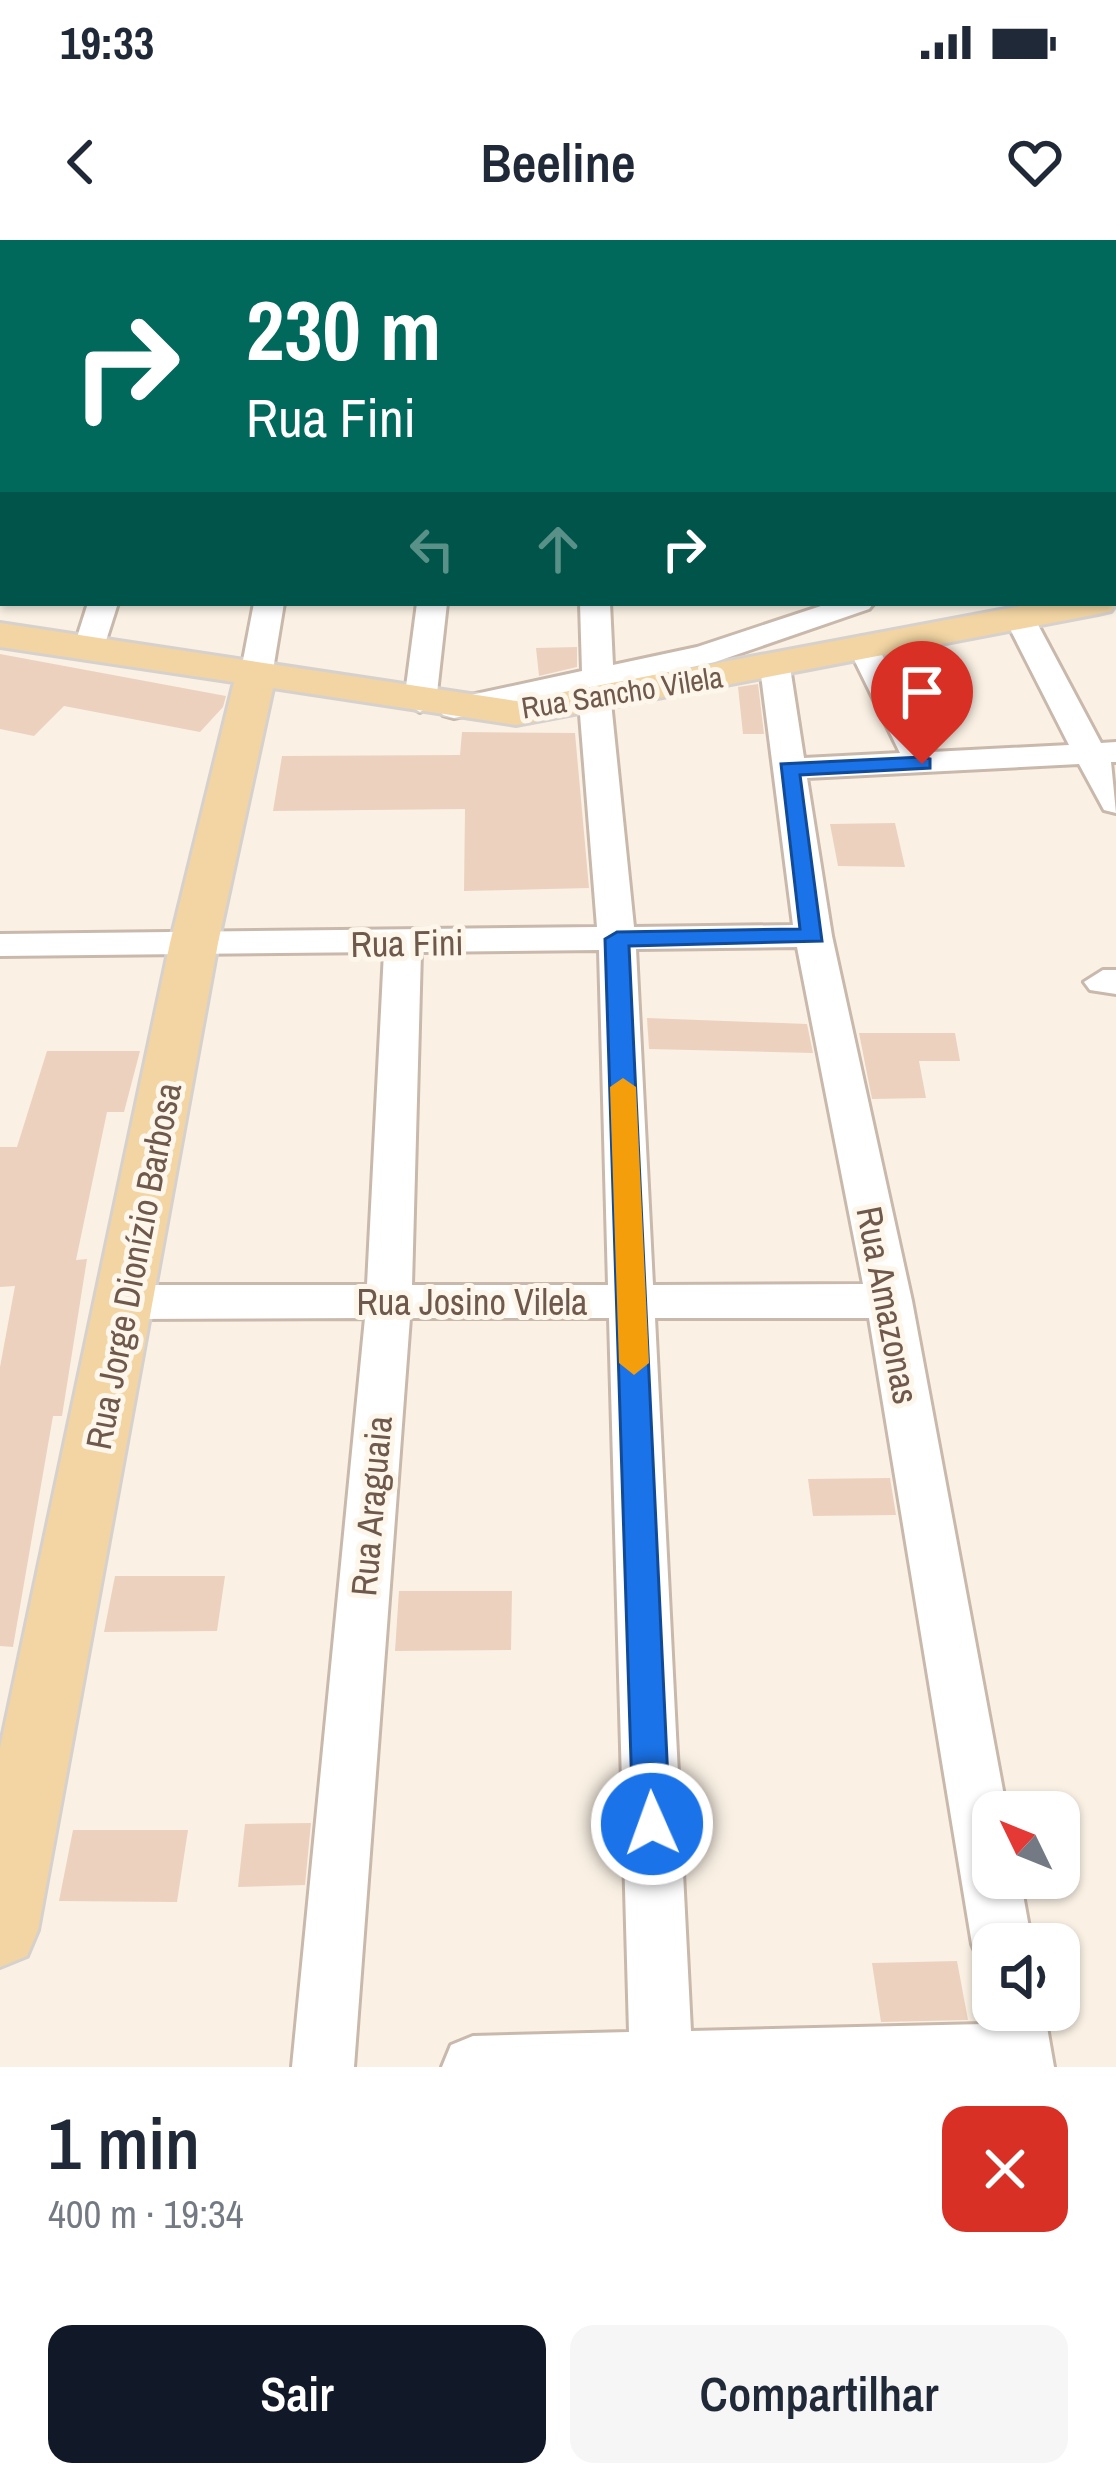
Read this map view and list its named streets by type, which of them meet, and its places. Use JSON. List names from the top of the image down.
{
  "streets": {
    "main road": ["Rua Sancho Vilela", "Rua Jorge Dionízio Barbosa"],
    "street": [
      "Rua Fini",
      "Rua Josino Vilela",
      "Rua Amazonas",
      "Rua Araguaia"
    ]
  },
  "crossings": [
    ["Rua Sancho Vilela", "Rua Jorge Dionízio Barbosa"],
    ["Rua Sancho Vilela", "Rua Amazonas"],
    ["Rua Fini", "Rua Jorge Dionízio Barbosa"],
    ["Rua Fini", "Rua Amazonas"],
    ["Rua Fini", "Rua Araguaia"],
    ["Rua Jorge Dionízio Barbosa", "Rua Josino Vilela"],
    ["Rua Josino Vilela", "Rua Amazonas"],
    ["Rua Josino Vilela", "Rua Araguaia"]
  ],
  "north": "top left",
  "page": {
    "status": "19:33",
    "header": "Beeline",
    "turn": ["230 m", "Rua Fini"],
    "heading": ["1 min", "400 m · 19:34"],
    "buttons": ["Sair", "Compartilhar"]
  }
}
